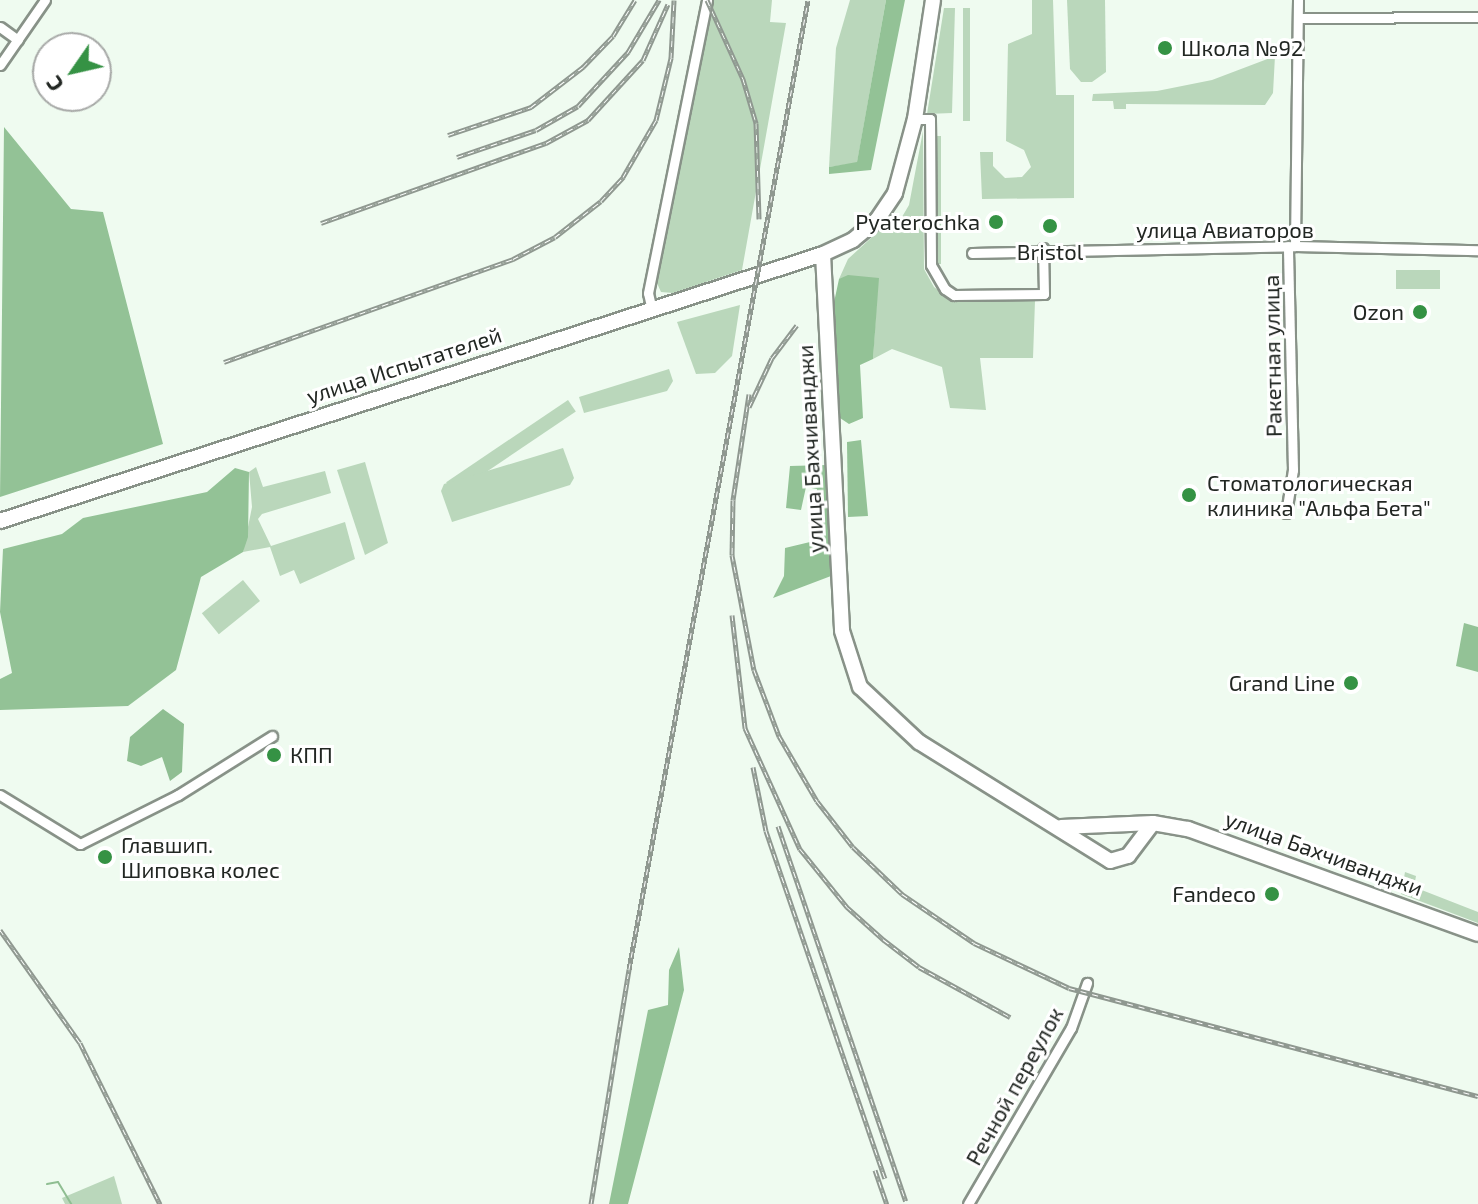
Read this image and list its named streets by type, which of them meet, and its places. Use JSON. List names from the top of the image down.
{
  "streets": {
    "main road": ["улица Испытателей", "улица Бахчиванджи"],
    "street": ["улица Авиаторов", "Ракетная улица", "Речной переулок"]
  },
  "crossings": [
    ["улица Авиаторов", "Ракетная улица"],
    ["улица Испытателей", "улица Бахчиванджи"]
  ],
  "places": [
    "Школа №92",
    "Pyaterochka",
    "Bristol",
    "Ozon",
    "Стоматологическая клиника \"Альфа Бета\"",
    "Grand Line",
    "КПП",
    "Главшип. Шиповка колес",
    "Fandeco"
  ],
  "north": "bottom left"
}
